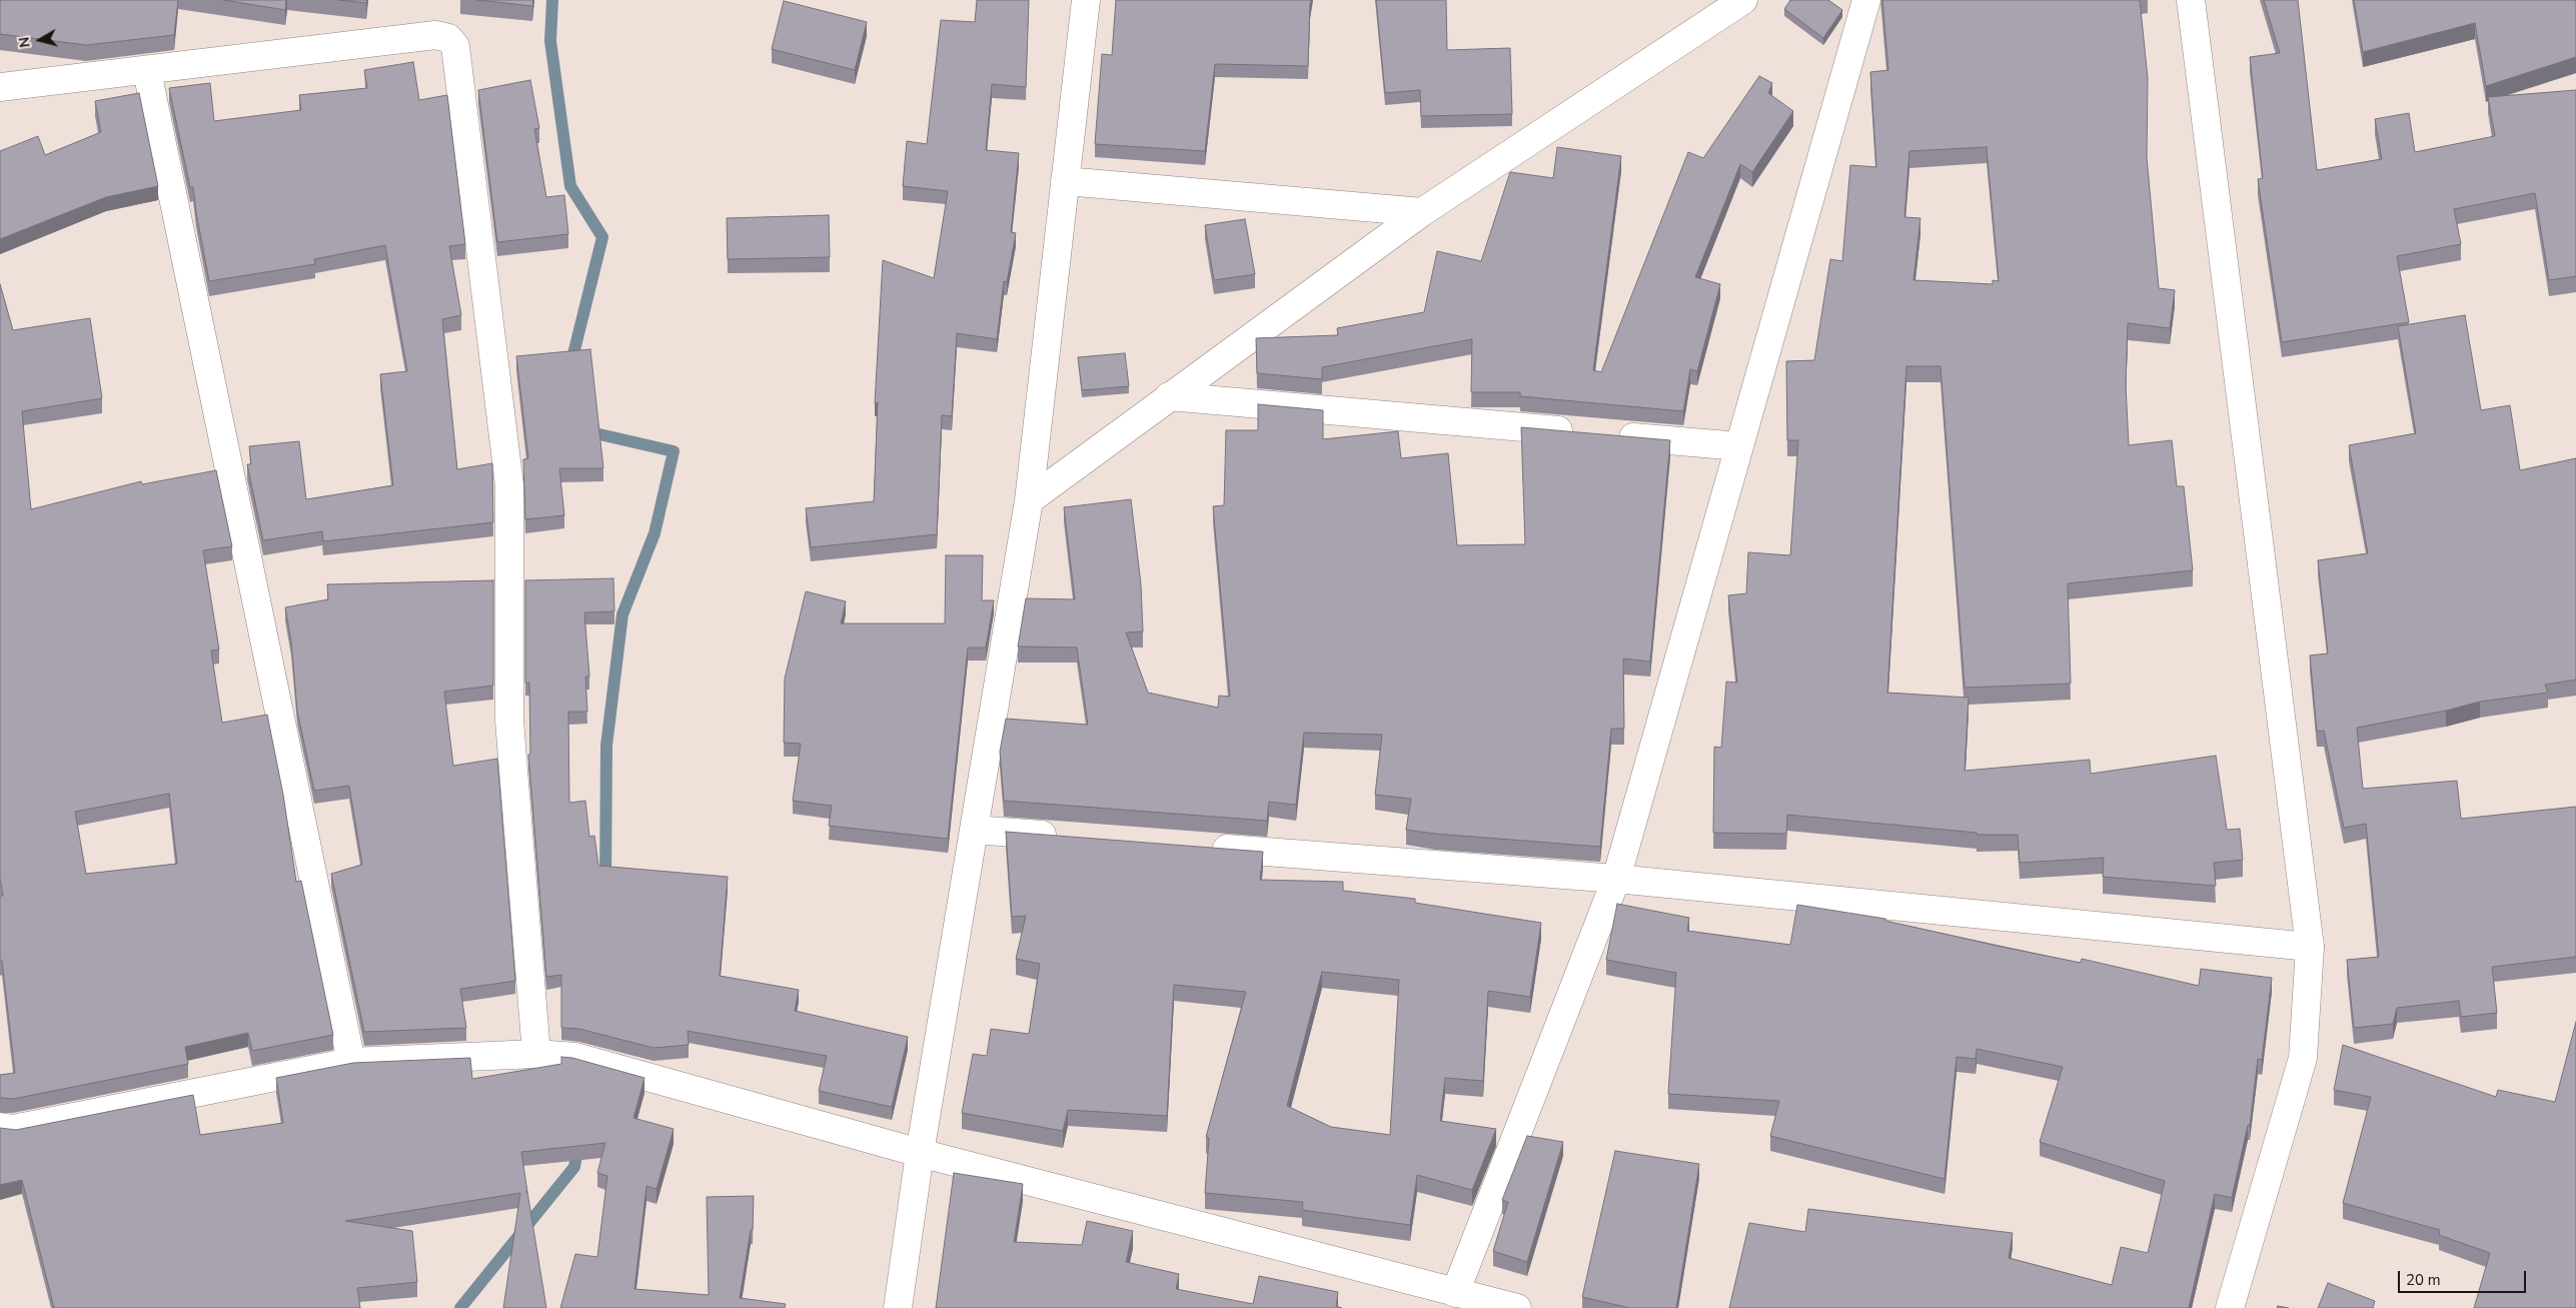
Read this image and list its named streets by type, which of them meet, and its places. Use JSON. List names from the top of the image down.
{
  "scale_bar": "20 m",
  "north": "left"
}
